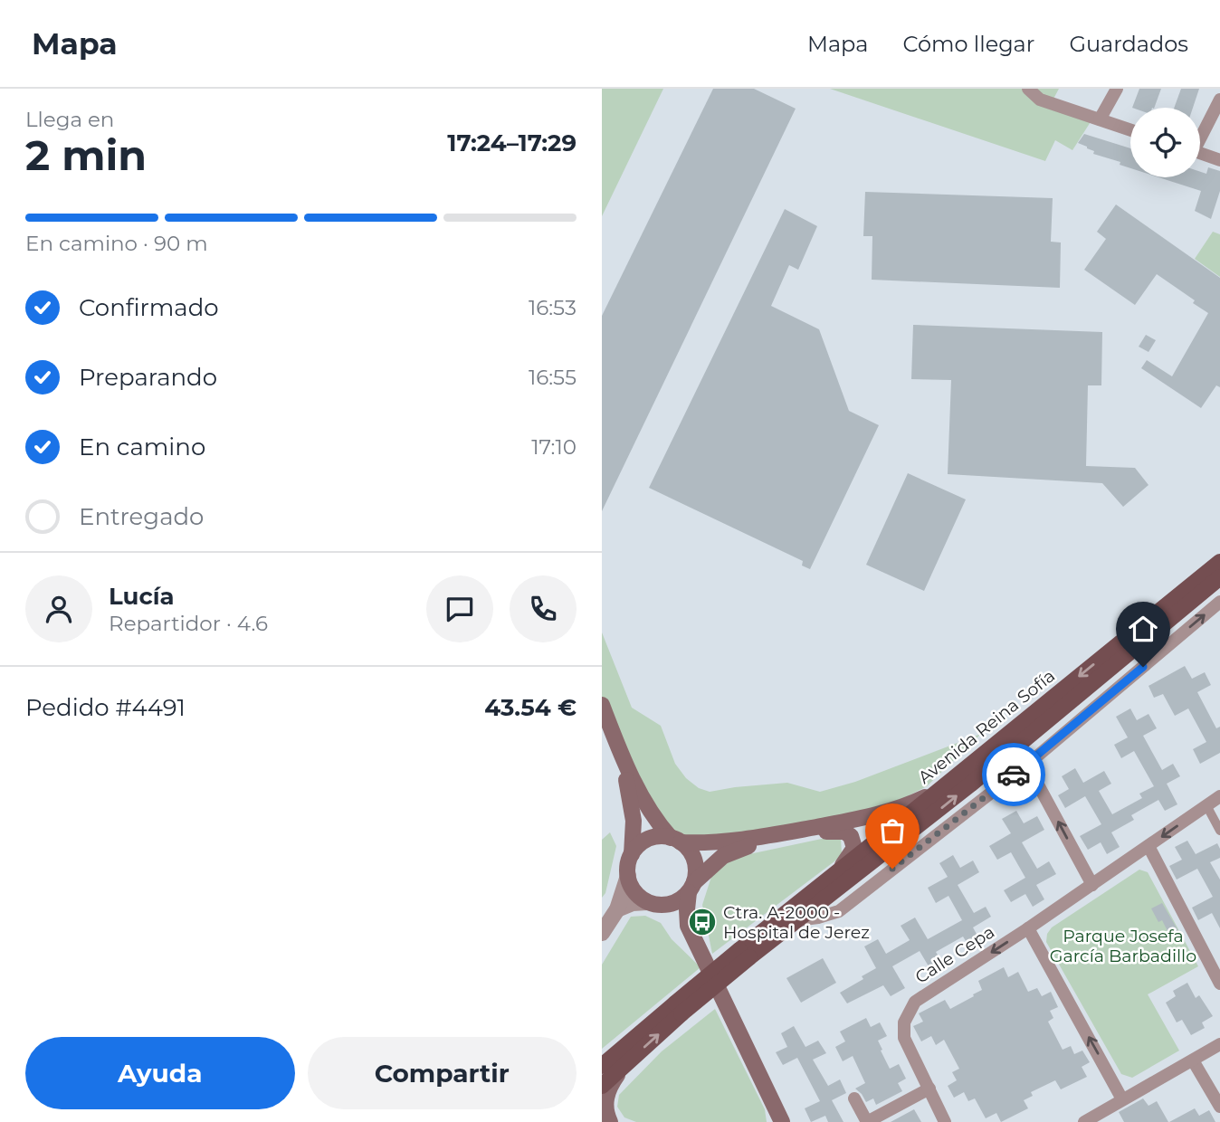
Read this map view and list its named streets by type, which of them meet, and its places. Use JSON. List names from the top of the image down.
{
  "streets": {
    "main road": ["Avenida Reina Sofía"],
    "street": ["Calle Cepa"]
  },
  "one_way": ["Calle Cepa"],
  "parks": ["Parque Josefa García Barbadillo"],
  "places": {
    "bus stop": ["Ctra. A-2000 - Hospital de Jerez"]
  },
  "page": {
    "header": "Mapa",
    "nav": ["Mapa", "Cómo llegar", "Guardados"],
    "heading": ["2 min", "Llega en", "17:24–17:29"],
    "panel": [
      "Lucía",
      "Repartidor · 4.6",
      "Pedido #4491",
      "43.54 €"
    ],
    "bar": "En camino · 90 m",
    "list": [
      ["Confirmado", "16:53"],
      ["Preparando", "16:55"],
      ["En camino", "17:10"],
      "Entregado"
    ],
    "buttons": ["Ayuda", "Compartir"]
  }
}
